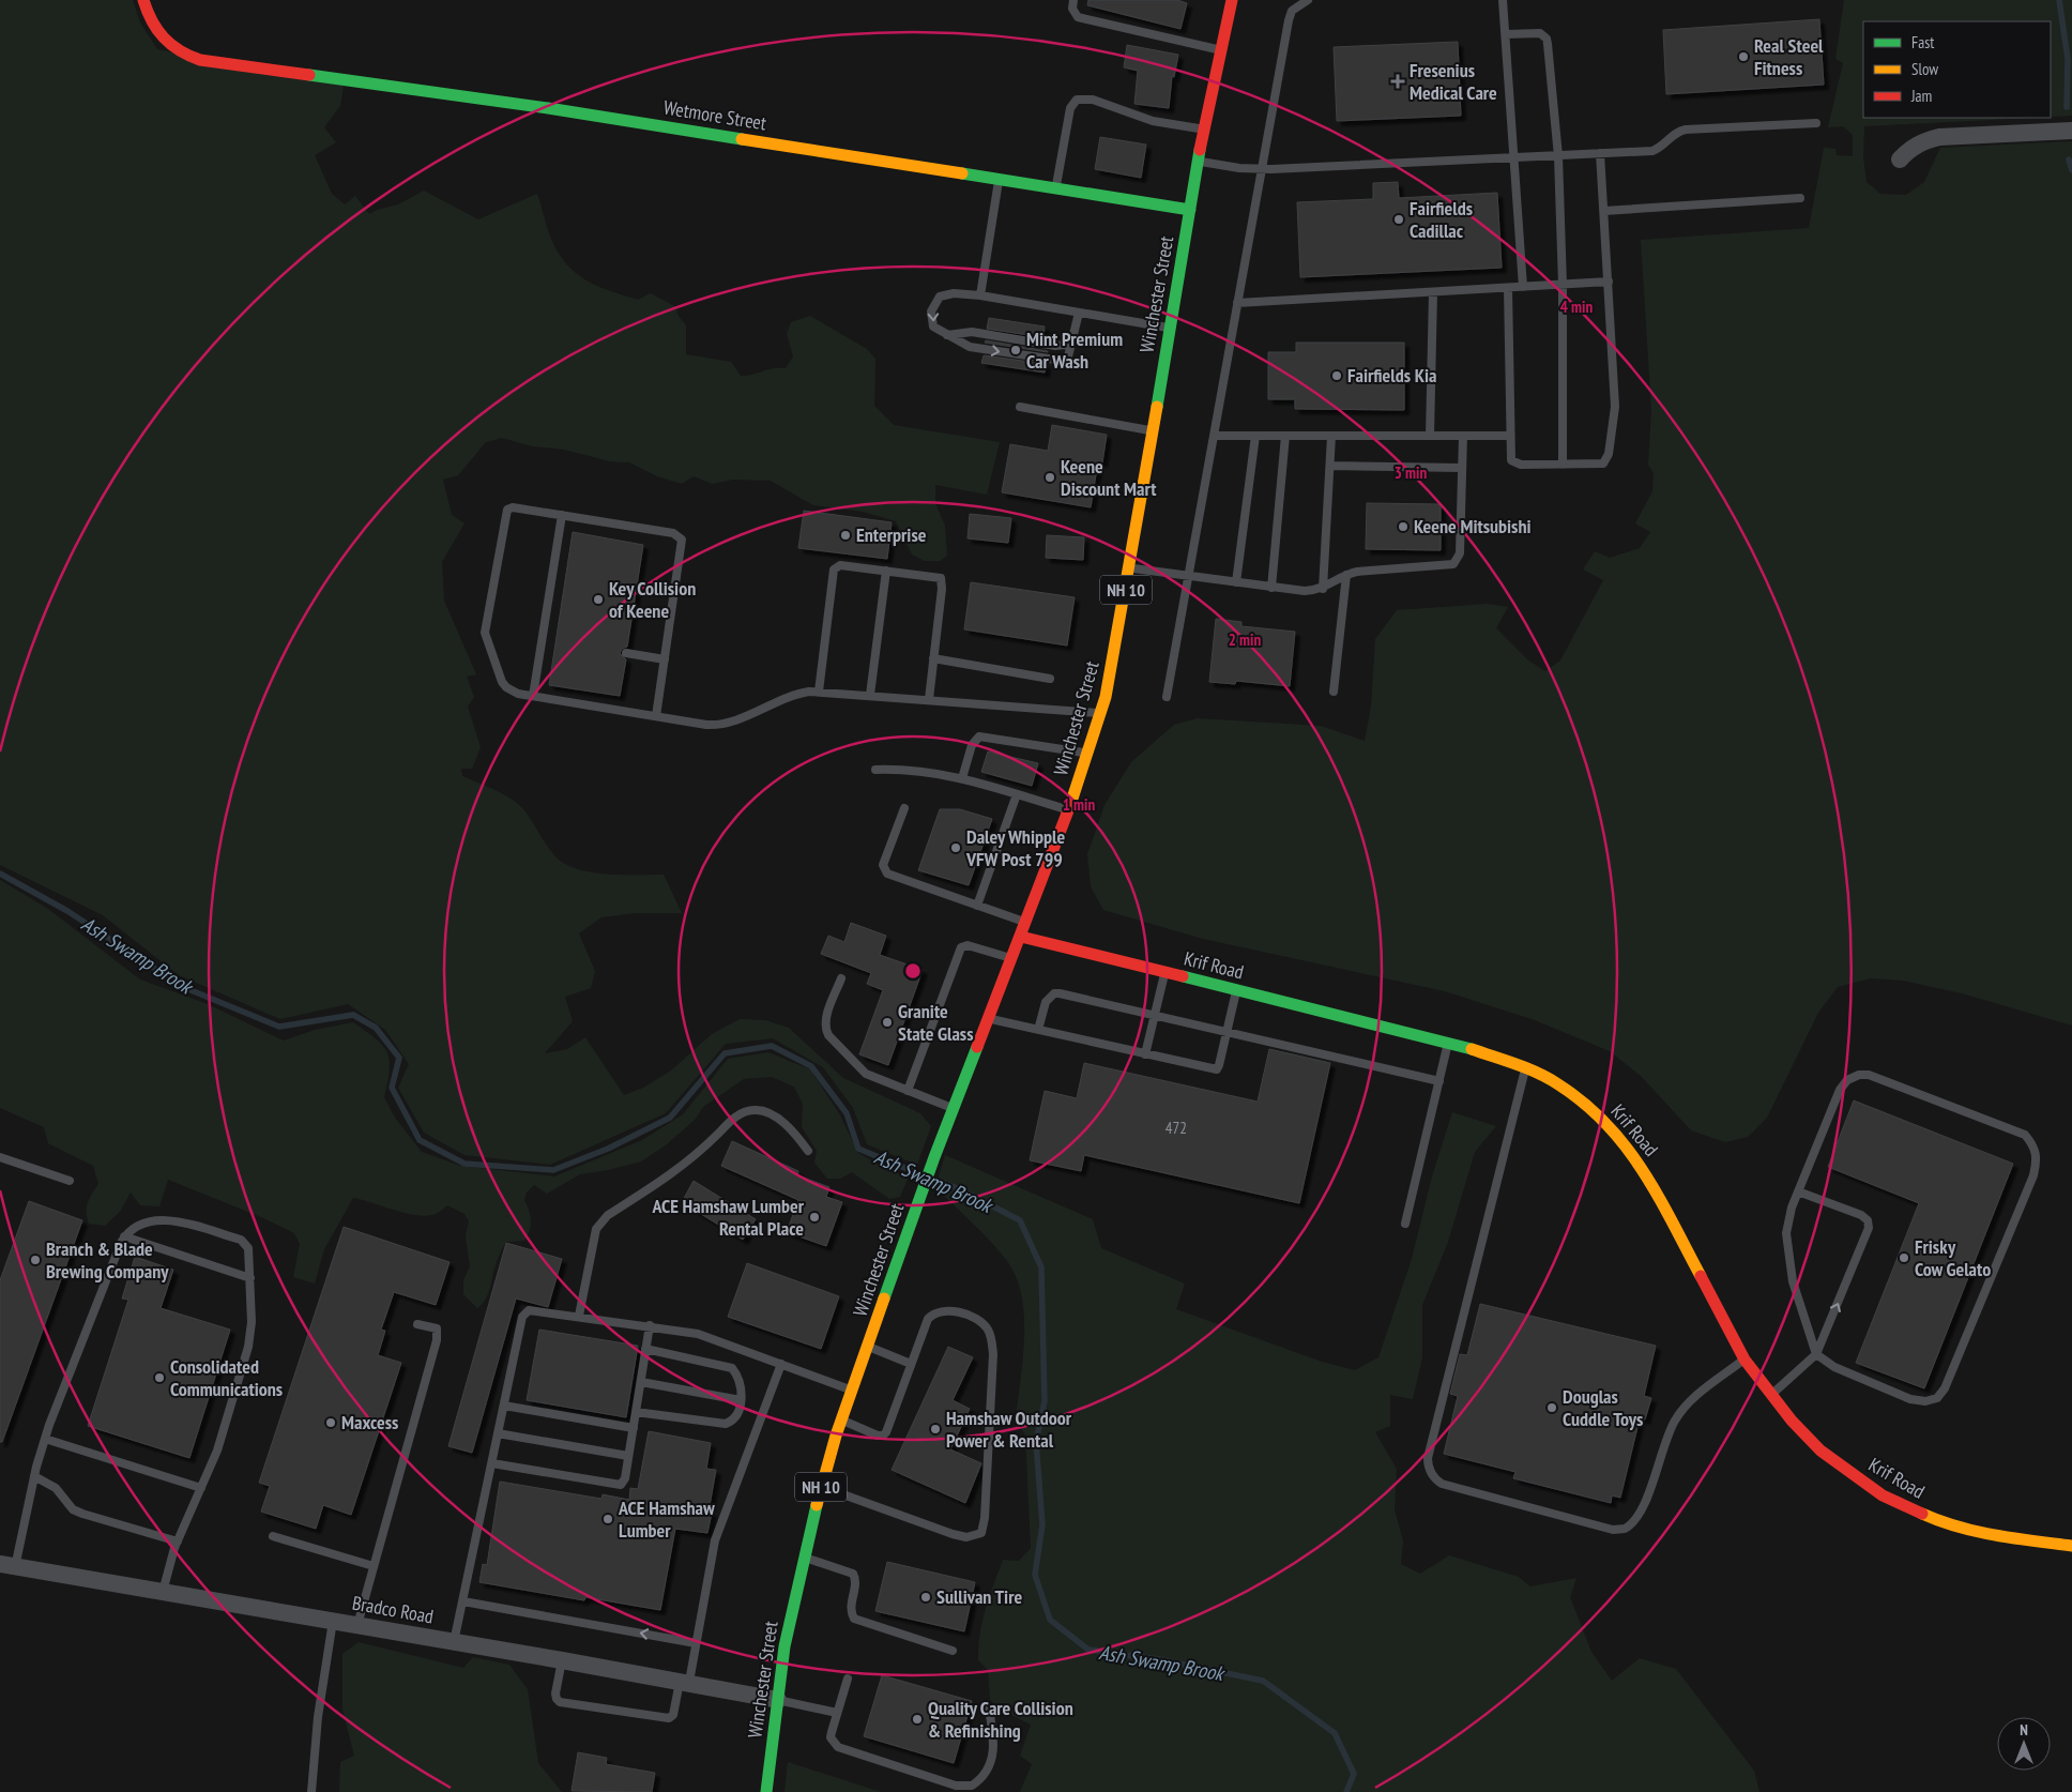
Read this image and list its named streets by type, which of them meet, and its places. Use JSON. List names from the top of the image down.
{
  "streets": {
    "street": [
      "Wetmore Street",
      "Winchester Street",
      "NH 10",
      "Krif Road",
      "Bradco Road"
    ]
  },
  "crossings": [
    ["Wetmore Street", "Winchester Street"],
    ["Winchester Street", "Krif Road"],
    ["Winchester Street", "Bradco Road"]
  ],
  "water": ["Ash Swamp Brook"],
  "places": {
    "other": [
      "Real Steel Fitness",
      "Fairfields Cadillac",
      "Mint Premium Car Wash",
      "Fairfields Kia",
      "Keene Discount Mart",
      "Keene Mitsubishi",
      "Enterprise",
      "Key Collision of Keene",
      "Daley Whipple VFW Post 799",
      "Granite State Glass",
      "ACE Hamshaw Lumber Rental Place",
      "Frisky Cow Gelato",
      "Branch & Blade Brewing Company",
      "Consolidated Communications",
      "Douglas Cuddle Toys",
      "Maxcess",
      "Hamshaw Outdoor Power & Rental",
      "ACE Hamshaw Lumber",
      "Sullivan Tire",
      "Quality Care Collision & Refinishing"
    ],
    "health": ["Fresenius Medical Care"]
  },
  "house_numbers": ["472"],
  "legend": ["Fast", "Slow", "Jam"],
  "north": "top",
  "rings": [
    "4 min",
    "3 min",
    "2 min",
    "1 min"
  ]
}
